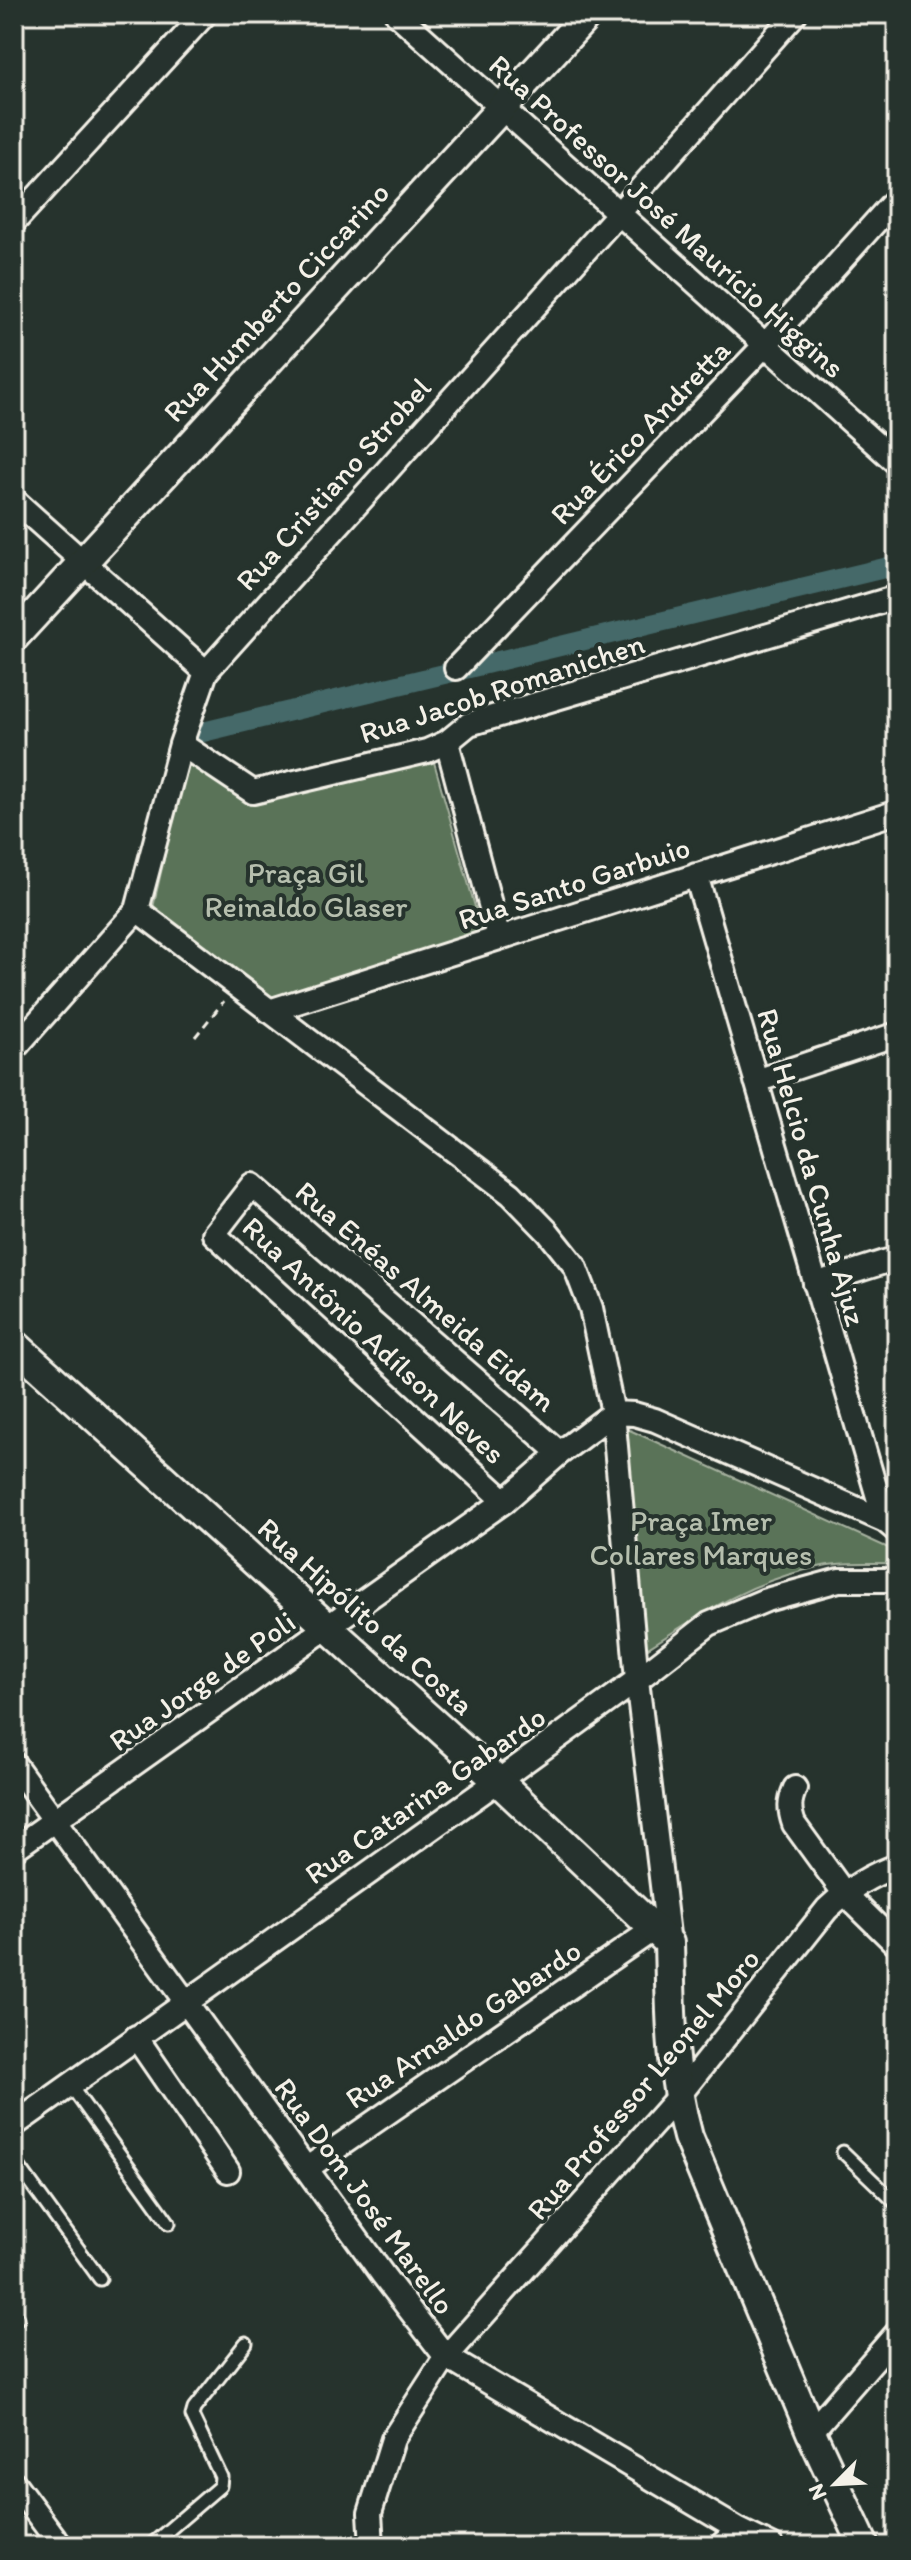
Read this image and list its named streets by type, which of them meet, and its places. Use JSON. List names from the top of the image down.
{
  "streets": {
    "street": [
      "Rua Professor José Maurício Higgins",
      "Rua Humberto Ciccarino",
      "Rua Érico Andretta",
      "Rua Cristiano Strobel",
      "Rua Jacob Romanichen",
      "Rua Santo Garbuio",
      "Rua Helcio da Cunha Ajuz",
      "Rua Enéas Almeida Eidam",
      "Rua Antônio Adílson Neves",
      "Rua Hipólito da Costa",
      "Rua Jorge de Poli",
      "Rua Catarina Gabardo",
      "Rua Arnaldo Gabardo",
      "Rua Professor Leonel Moro",
      "Rua Dom José Marello"
    ]
  },
  "crossings": [
    ["Rua Professor José Maurício Higgins", "Rua Humberto Ciccarino"],
    ["Rua Professor José Maurício Higgins", "Rua Érico Andretta"],
    ["Rua Professor José Maurício Higgins", "Rua Cristiano Strobel"],
    ["Rua Cristiano Strobel", "Rua Jacob Romanichen"],
    ["Rua Santo Garbuio", "Rua Helcio da Cunha Ajuz"],
    ["Rua Enéas Almeida Eidam", "Rua Antônio Adílson Neves"],
    ["Rua Enéas Almeida Eidam", "Rua Jorge de Poli"],
    ["Rua Antônio Adílson Neves", "Rua Jorge de Poli"],
    ["Rua Hipólito da Costa", "Rua Jorge de Poli"],
    ["Rua Hipólito da Costa", "Rua Catarina Gabardo"],
    ["Rua Hipólito da Costa", "Rua Arnaldo Gabardo"],
    ["Rua Jorge de Poli", "Rua Dom José Marello"],
    ["Rua Catarina Gabardo", "Rua Dom José Marello"],
    ["Rua Arnaldo Gabardo", "Rua Dom José Marello"],
    ["Rua Professor Leonel Moro", "Rua Dom José Marello"]
  ],
  "parks": ["Praça Gil Reinaldo Glaser", "Praça Imer Collares Marques"],
  "north": "bottom left"
}
